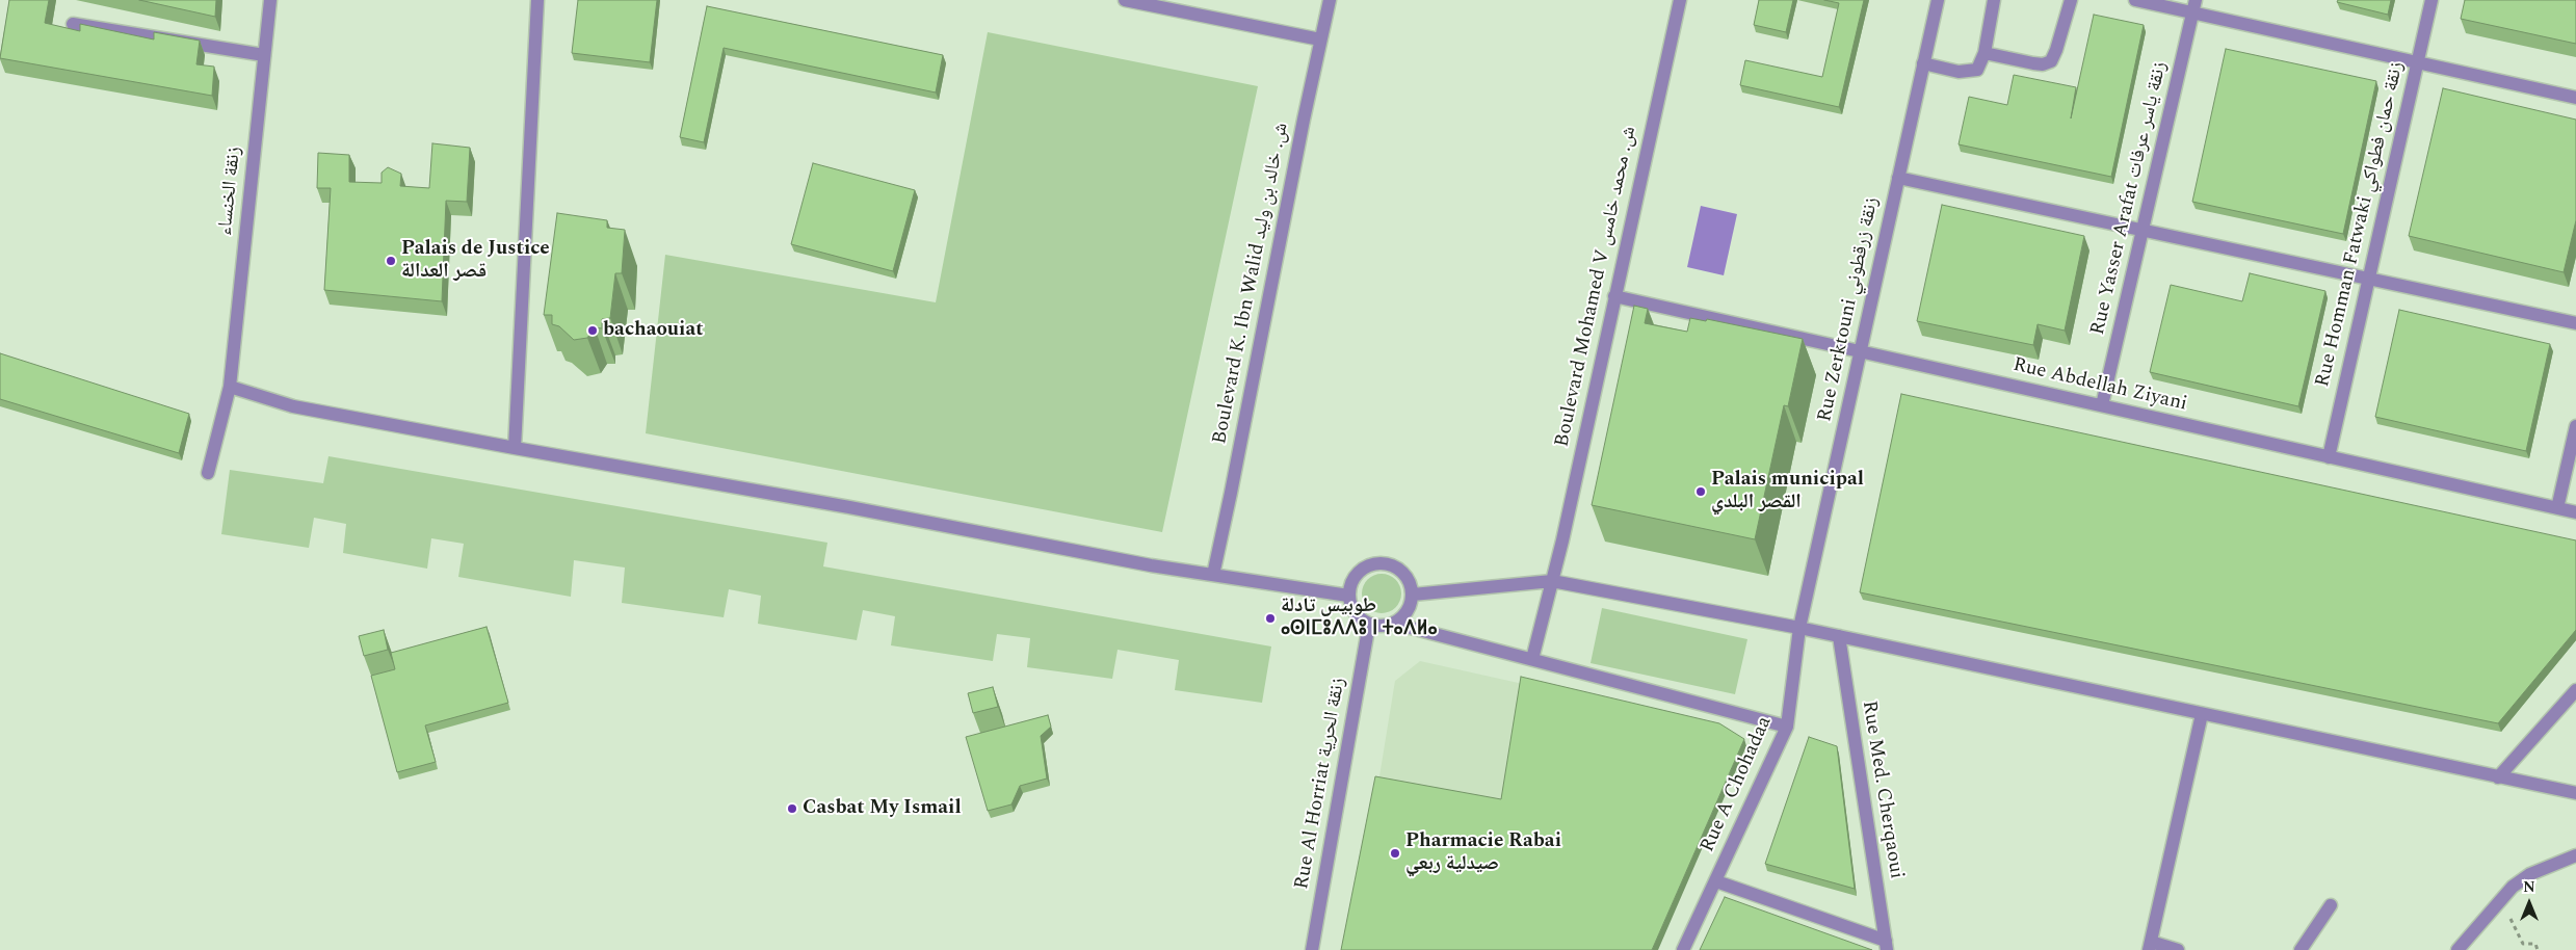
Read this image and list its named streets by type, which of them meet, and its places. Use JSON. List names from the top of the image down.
{
  "streets": {
    "street": [
      "زنقة الخنساء",
      "Rue Yasser Arafat زنقة ياسر عرفات",
      "Rue Homman Fatwaki زنقة حمان فطواكي",
      "Boulevard K. Ibn Walid ش. خالد بن وليد",
      "Boulevard Mohamed V ش. محمد خامس",
      "Rue Zerktouni زنقة زرقطوني",
      "Rue Abdellah Ziyani",
      "Rue Al Horriat زنقة الحرية",
      "Rue A Chohadaa",
      "Rue Med. Cherqaoui"
    ]
  },
  "crossings": [
    ["Rue Yasser Arafat زنقة ياسر عرفات", "Rue Abdellah Ziyani"],
    ["Rue Homman Fatwaki زنقة حمان فطواكي", "Rue Abdellah Ziyani"],
    ["Boulevard Mohamed V ش. محمد خامس", "Rue Abdellah Ziyani"],
    ["Rue Zerktouni زنقة زرقطوني", "Rue Abdellah Ziyani"],
    ["Rue Zerktouni زنقة زرقطوني", "Rue A Chohadaa"]
  ],
  "places": [
    "Palais de Justice قصر العدالة",
    "bachaouiat",
    "Palais municipal القصر البلدي",
    "طوبيس تادلة ⴰⵙⵏⵎⵓⴷⴷⵓ ⵏ ⵜⴰⴷⵍⴰ",
    "Casbat My Ismail",
    "Pharmacie Rabai صيدلية ربعي"
  ],
  "north": "top"
}
